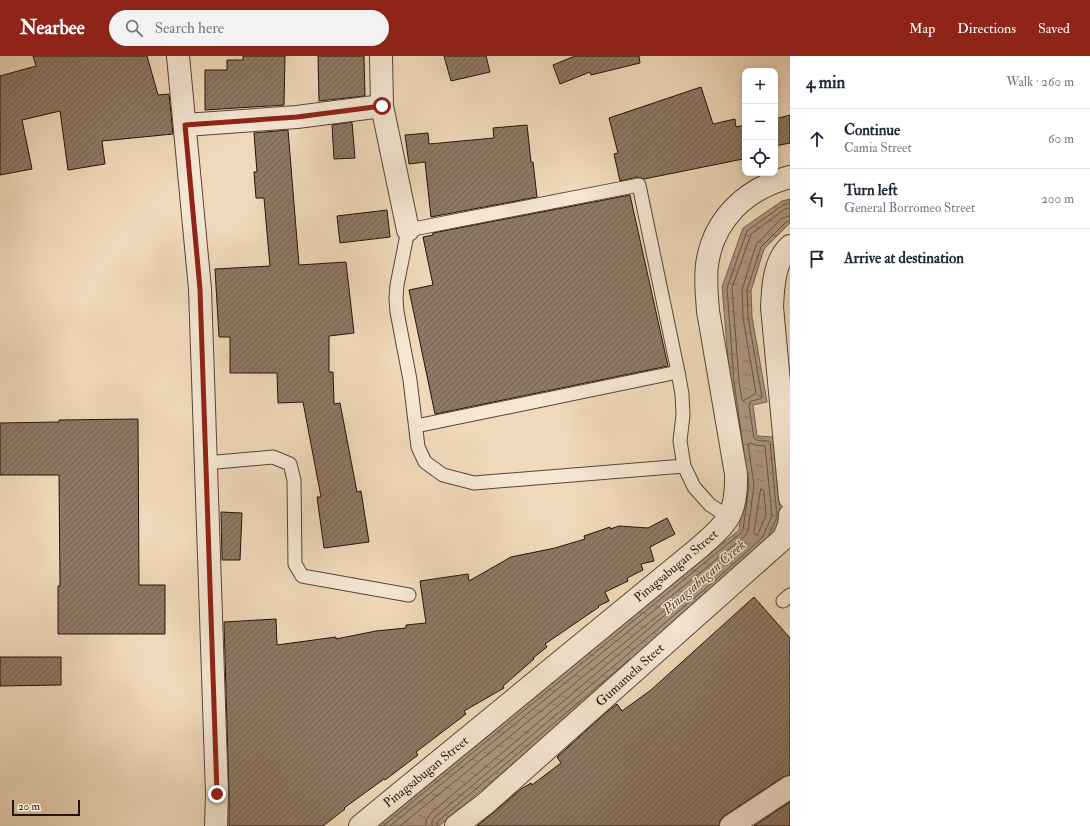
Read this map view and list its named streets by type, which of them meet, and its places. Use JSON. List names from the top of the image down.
{
  "streets": {
    "street": ["Pinagsabugan Street", "Gumamela Steet"]
  },
  "water": ["Pinagsabugan Creek"],
  "scale_bar": "20 m",
  "page": {
    "header": "Nearbee",
    "search": "Search here",
    "nav": ["Map", "Directions", "Saved"],
    "heading": ["4 min", "Walk · 260 m"],
    "map_buttons": ["+", "−"],
    "list": [
      ["Continue", "Camia Street", "60 m"],
      ["Turn left", "General Borromeo Street", "200 m"],
      "Arrive at destination"
    ],
    "scale": "20 m"
  }
}
